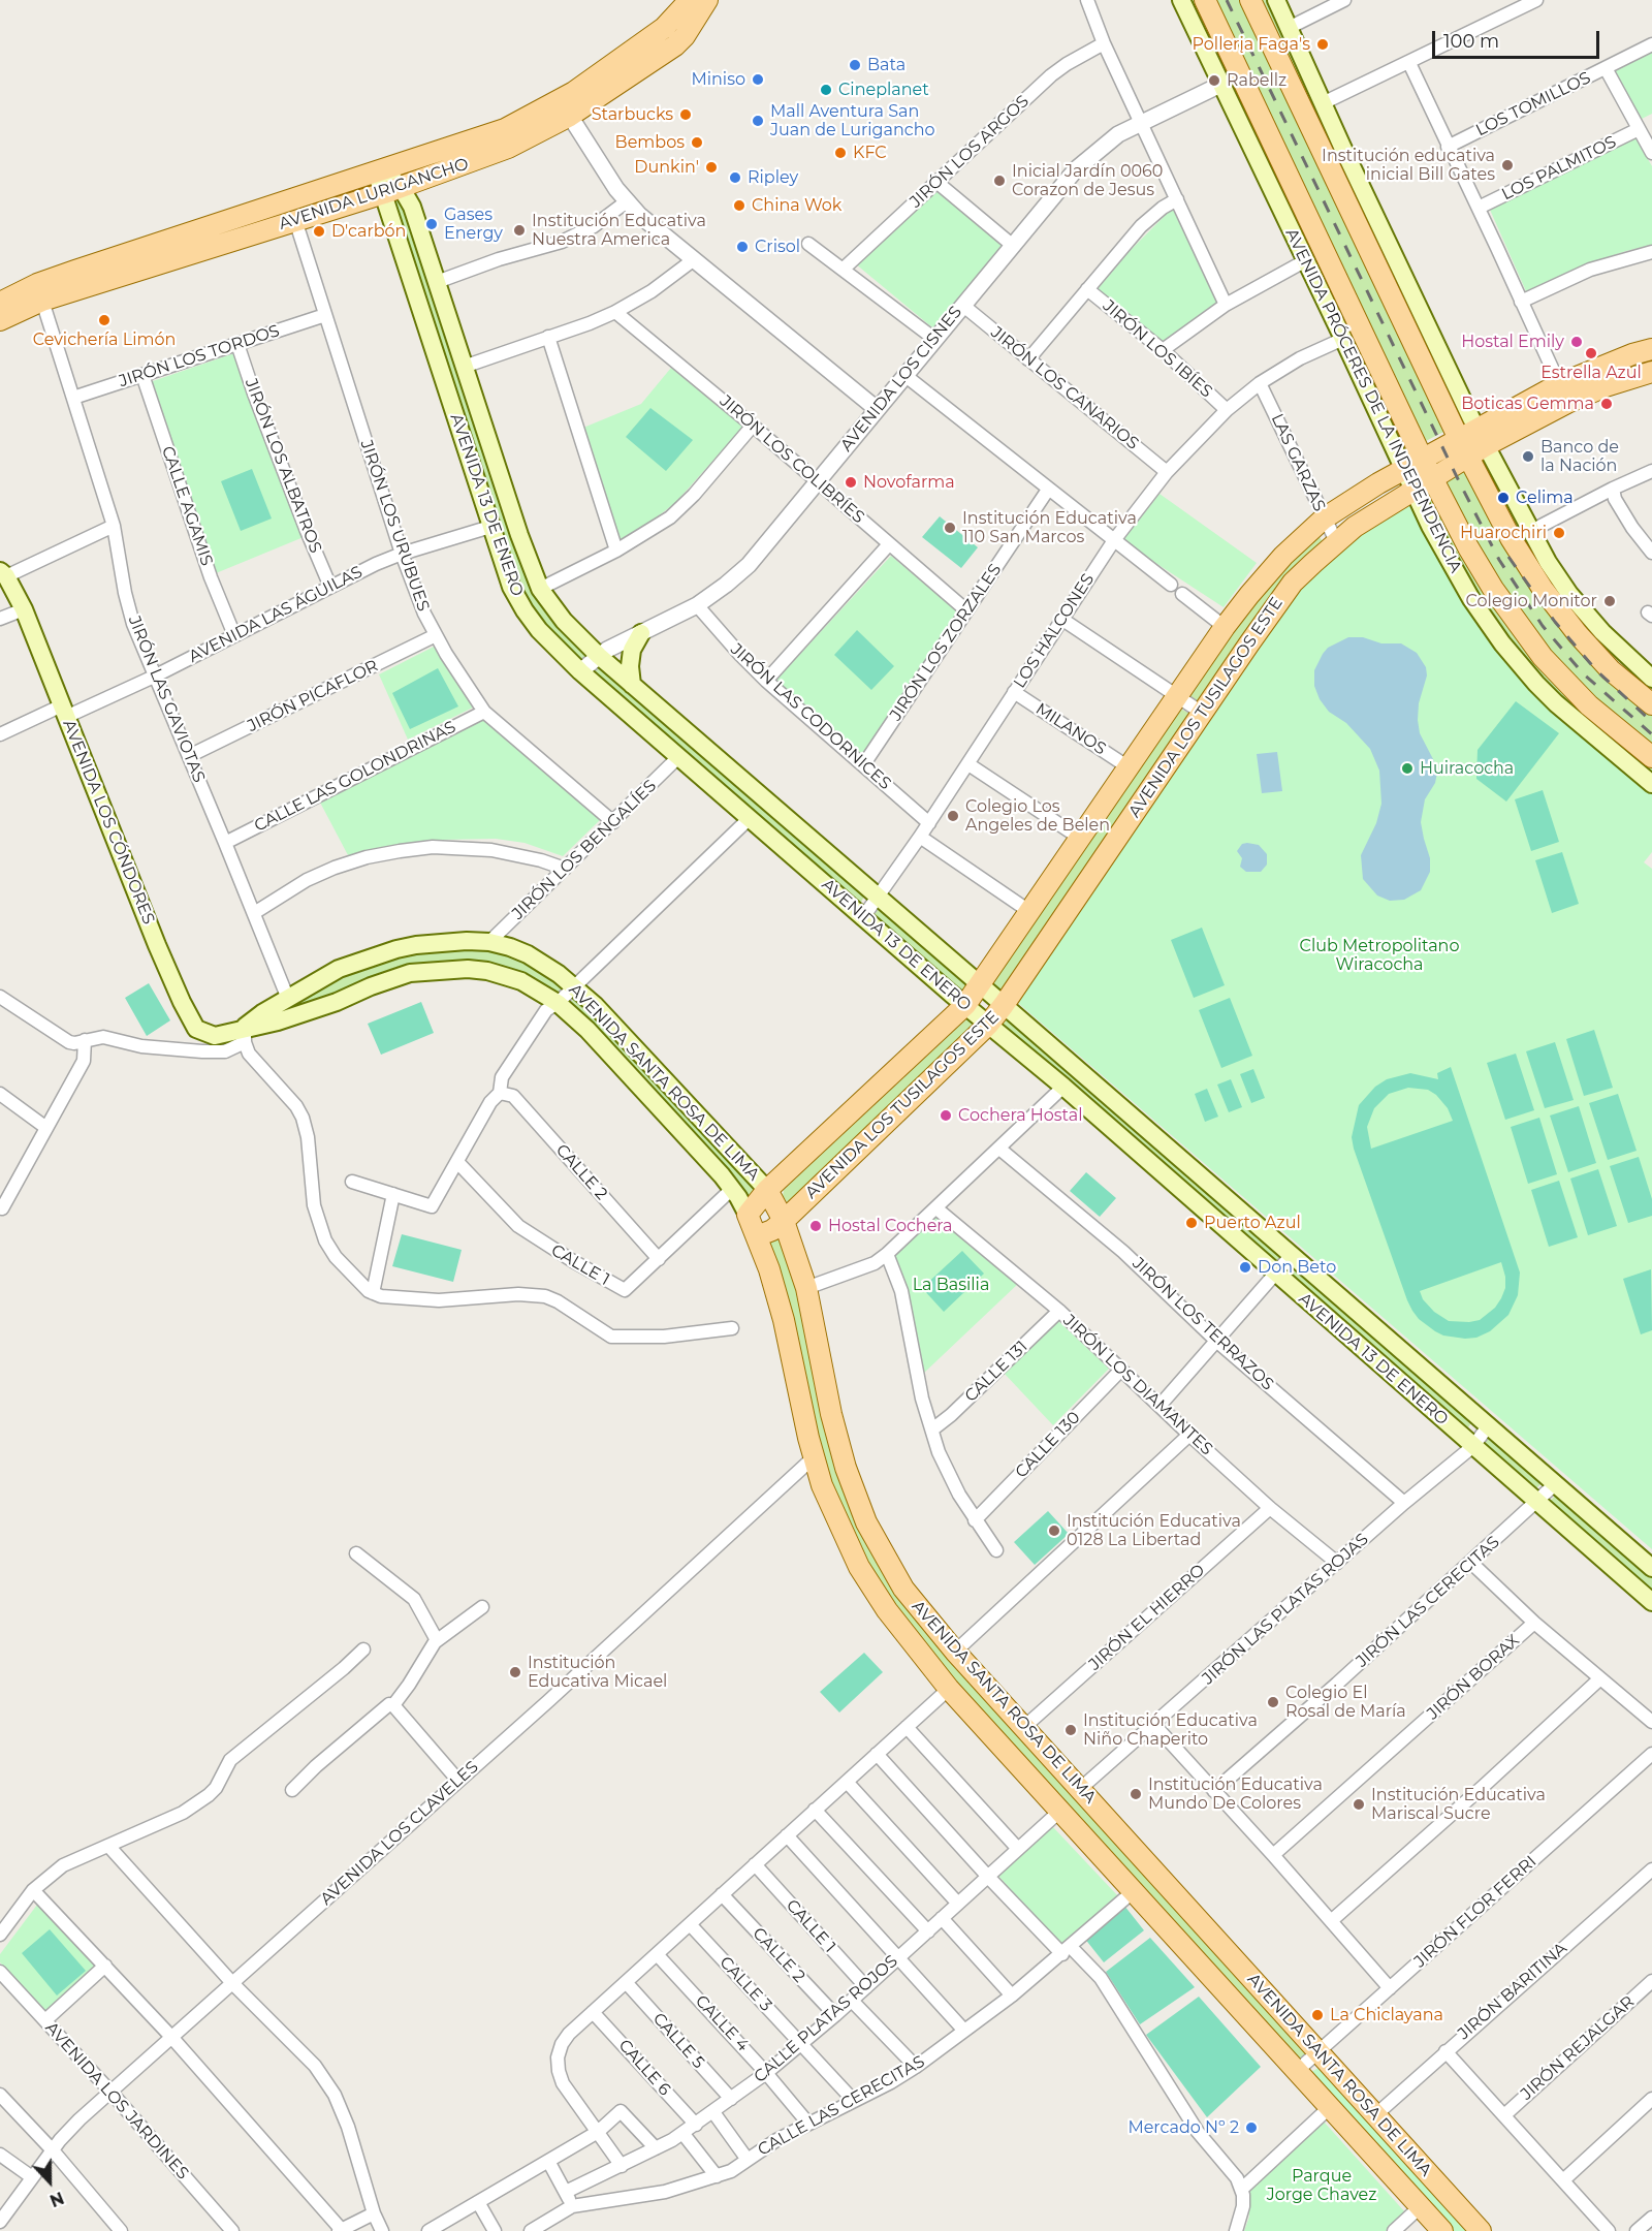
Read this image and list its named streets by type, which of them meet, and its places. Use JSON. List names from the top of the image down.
{
  "streets": {
    "main road": [
      "AVENIDA LURIGANCHO",
      "AVENIDA PRÓCERES DE LA INDEPENDENCIA",
      "AVENIDA 13 DE ENERO",
      "AVENIDA LOS TUSILAGOS ESTE",
      "AVENIDA LOS CÓNDORES",
      "AVENIDA SANTA ROSA DE LIMA"
    ],
    "street": [
      "LOS TOMILLOS",
      "JIRÓN LOS ARGOS",
      "LOS PALMITOS",
      "JIRÓN LOS IBÍES",
      "JIRÓN LOS TORDOS",
      "AVENIDA LOS CISNES",
      "JIRÓN LOS CANARIOS",
      "JIRÓN LOS COLIBRÍES",
      "LAS GARZAS",
      "JIRÓN LOS ALBATROS",
      "CALLE AGAMIS",
      "JIRÓN LOS URUBUES",
      "AVENIDA LAS ÁGUILAS",
      "LOS HALCONES",
      "JIRÓN LOS ZORZALES",
      "JIRÓN PICAFLOR",
      "JIRÓN LAS GAVIOTAS",
      "JIRÓN LAS CODORNICES",
      "MILANOS",
      "CALLE LAS GOLONDRINAS",
      "JIRÓN LOS BENGALÍES",
      "CALLE 2",
      "CALLE 1",
      "JIRÓN LOS TERRAZOS",
      "CALLE 131",
      "JIRÓN LOS DIAMANTES",
      "CALLE 130",
      "JIRÓN LAS CERECITAS",
      "JIRÓN LAS PLATAS ROJAS",
      "JIRÓN EL HIERRO",
      "JIRÓN BORAX",
      "AVENIDA LOS CLAVELES",
      "JIRÓN FLOR FERRI",
      "CALLE 3",
      "JIRÓN BARITINA",
      "CALLE PLATAS ROJOS",
      "CALLE 4",
      "CALLE 5",
      "JIRÓN REJALGAR",
      "CALLE 6",
      "AVENIDA LOS JARDINES",
      "CALLE LAS CERECITAS"
    ]
  },
  "crossings": [
    ["AVENIDA LURIGANCHO", "AVENIDA 13 DE ENERO"],
    ["AVENIDA LURIGANCHO", "JIRÓN LOS URUBUES"],
    ["AVENIDA LURIGANCHO", "JIRÓN LAS GAVIOTAS"],
    ["JIRÓN LOS IBÍES", "LOS HALCONES"],
    ["JIRÓN LOS TORDOS", "JIRÓN LOS ALBATROS"],
    ["JIRÓN LOS TORDOS", "CALLE AGAMIS"],
    ["JIRÓN LOS TORDOS", "JIRÓN LOS URUBUES"],
    ["JIRÓN LOS TORDOS", "JIRÓN LAS GAVIOTAS"],
    ["AVENIDA LOS CISNES", "JIRÓN LOS CANARIOS"],
    ["AVENIDA LOS CISNES", "AVENIDA PRÓCERES DE LA INDEPENDENCIA"],
    ["AVENIDA LOS CISNES", "JIRÓN LOS COLIBRÍES"],
    ["AVENIDA LOS CISNES", "AVENIDA 13 DE ENERO"],
    ["AVENIDA LOS CISNES", "JIRÓN LAS CODORNICES"],
    ["JIRÓN LOS CANARIOS", "LOS HALCONES"],
    ["AVENIDA PRÓCERES DE LA INDEPENDENCIA", "LOS HALCONES"],
    ["AVENIDA PRÓCERES DE LA INDEPENDENCIA", "AVENIDA LOS TUSILAGOS ESTE"],
    ["JIRÓN LOS COLIBRÍES", "JIRÓN LOS ZORZALES"],
    ["LAS GARZAS", "LOS HALCONES"],
    ["LAS GARZAS", "AVENIDA LOS TUSILAGOS ESTE"],
    ["JIRÓN LOS ALBATROS", "AVENIDA LAS ÁGUILAS"],
    ["AVENIDA 13 DE ENERO", "AVENIDA LAS ÁGUILAS"],
    ["AVENIDA 13 DE ENERO", "LOS HALCONES"],
    ["AVENIDA 13 DE ENERO", "AVENIDA LOS TUSILAGOS ESTE"],
    ["AVENIDA 13 DE ENERO", "JIRÓN LOS BENGALÍES"],
    ["AVENIDA 13 DE ENERO", "JIRÓN LAS CERECITAS"],
    ["AVENIDA 13 DE ENERO", "JIRÓN LAS PLATAS ROJAS"],
    ["CALLE AGAMIS", "AVENIDA LAS ÁGUILAS"],
    ["JIRÓN LOS URUBUES", "AVENIDA LAS ÁGUILAS"],
    ["JIRÓN LOS URUBUES", "JIRÓN PICAFLOR"],
    ["JIRÓN LOS URUBUES", "CALLE LAS GOLONDRINAS"],
    ["JIRÓN LOS URUBUES", "JIRÓN LOS BENGALÍES"],
    ["AVENIDA LAS ÁGUILAS", "JIRÓN LAS GAVIOTAS"],
    ["AVENIDA LAS ÁGUILAS", "AVENIDA LOS CÓNDORES"],
    ["LOS HALCONES", "JIRÓN LAS CODORNICES"],
    ["LOS HALCONES", "MILANOS"],
    ["JIRÓN LOS ZORZALES", "JIRÓN LAS CODORNICES"],
    ["JIRÓN PICAFLOR", "JIRÓN LAS GAVIOTAS"],
    ["JIRÓN LAS GAVIOTAS", "CALLE LAS GOLONDRINAS"],
    ["JIRÓN LAS GAVIOTAS", "AVENIDA SANTA ROSA DE LIMA"],
    ["AVENIDA LOS TUSILAGOS ESTE", "MILANOS"],
    ["AVENIDA LOS TUSILAGOS ESTE", "AVENIDA SANTA ROSA DE LIMA"],
    ["AVENIDA LOS CÓNDORES", "AVENIDA SANTA ROSA DE LIMA"],
    ["JIRÓN LOS BENGALÍES", "AVENIDA SANTA ROSA DE LIMA"],
    ["AVENIDA SANTA ROSA DE LIMA", "CALLE 1"],
    ["AVENIDA SANTA ROSA DE LIMA", "JIRÓN LAS PLATAS ROJAS"],
    ["AVENIDA SANTA ROSA DE LIMA", "JIRÓN EL HIERRO"],
    ["AVENIDA SANTA ROSA DE LIMA", "AVENIDA LOS CLAVELES"],
    ["AVENIDA SANTA ROSA DE LIMA", "JIRÓN FLOR FERRI"],
    ["AVENIDA SANTA ROSA DE LIMA", "JIRÓN BARITINA"],
    ["AVENIDA SANTA ROSA DE LIMA", "CALLE PLATAS ROJOS"],
    ["AVENIDA SANTA ROSA DE LIMA", "CALLE LAS CERECITAS"],
    ["CALLE 2", "CALLE 1"],
    ["CALLE 2", "CALLE PLATAS ROJOS"],
    ["CALLE 1", "CALLE PLATAS ROJOS"],
    ["JIRÓN LOS TERRAZOS", "JIRÓN LAS PLATAS ROJAS"],
    ["CALLE 131", "JIRÓN LOS DIAMANTES"],
    ["JIRÓN LOS DIAMANTES", "CALLE 130"],
    ["JIRÓN LOS DIAMANTES", "JIRÓN LAS PLATAS ROJAS"],
    ["JIRÓN LOS DIAMANTES", "JIRÓN EL HIERRO"],
    ["AVENIDA LOS CLAVELES", "AVENIDA LOS JARDINES"],
    ["CALLE 3", "CALLE PLATAS ROJOS"],
    ["CALLE 3", "CALLE LAS CERECITAS"],
    ["CALLE PLATAS ROJOS", "CALLE 4"],
    ["CALLE PLATAS ROJOS", "CALLE 5"],
    ["CALLE PLATAS ROJOS", "CALLE 6"],
    ["CALLE 4", "CALLE LAS CERECITAS"]
  ],
  "parks": ["Club Metropolitano Wiracocha", "La Basilia", "Parque Jorge Chavez"],
  "places": [
    "Pollerįa Faga's",
    "Bata",
    "Miniso",
    "Rabellz",
    "Cineplanet",
    "Starbucks",
    "Mall Aventura San Juan de Lurigancho",
    "Bembos",
    "KFC",
    "Institución educativa inicial Bill Gates",
    "Dunkin'",
    "Ripley",
    "Inicial Jardín 0060 Corazon de Jesus",
    "China Wok",
    "Gases Energy",
    "Institución Educativa Nuestra America",
    "D'carbón",
    "Crisol",
    "Cevichería Limón",
    "Hostal Emily",
    "Estrella Azul",
    "Boticas Gemma",
    "Banco de la Nación",
    "Novofarma",
    "Celima",
    "Institución Educativa 110 San Marcos",
    "Huarochiri",
    "Colegio Monitor",
    "Huiracocha",
    "Colegio Los Angeles de Belen",
    "Cochera Hostal",
    "Puerto Azul",
    "Hostal Cochera",
    "Don Beto",
    "Institución Educativa 0128 La Libertad",
    "Institución Educativa Micael",
    "Colegio El Rosal de María",
    "Institución Educativa Niño Chaperito",
    "Institución Educativa Mundo De Colores",
    "Institución Educativa Mariscal Sucre",
    "La Chiclayana",
    "Mercado Nº 2"
  ],
  "scale_bar": "100 m",
  "north": "bottom"
}
